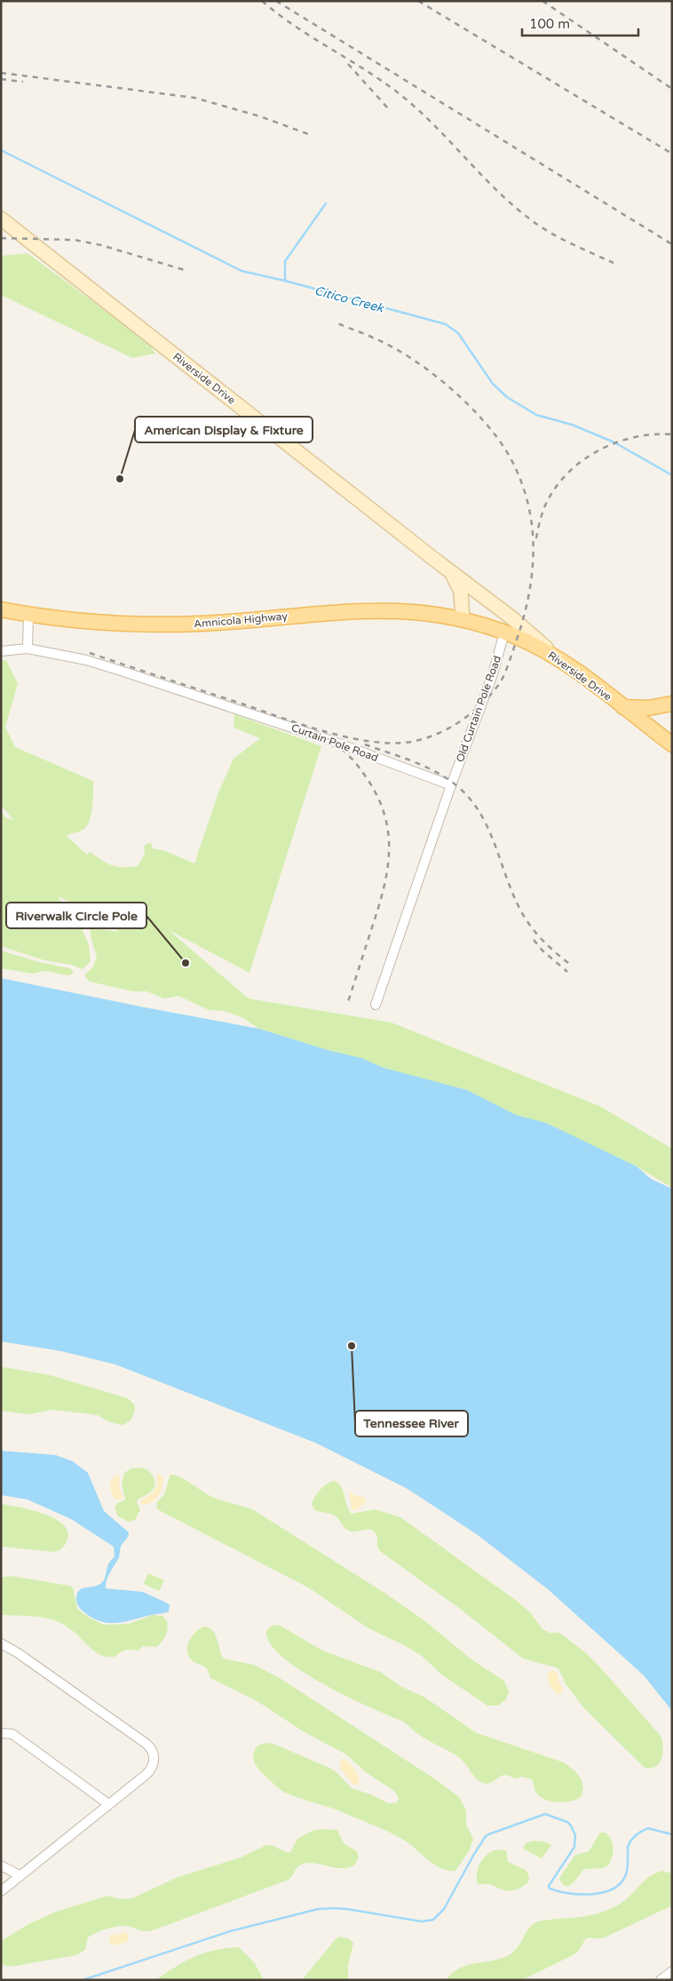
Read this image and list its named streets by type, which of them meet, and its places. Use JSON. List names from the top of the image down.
{
  "streets": {
    "main road": ["Riverside Drive", "Amnicola Highway"],
    "street": ["Old Curtain Pole Road", "Curtain Pole Road"]
  },
  "crossings": [
    ["Riverside Drive", "Amnicola Highway"],
    ["Riverside Drive", "Old Curtain Pole Road"],
    ["Old Curtain Pole Road", "Curtain Pole Road"]
  ],
  "water": ["Citico Creek"],
  "places": ["American Display & Fixture", "Riverwalk Circle Pole", "Tennessee River"],
  "scale_bar": "100 m"
}
